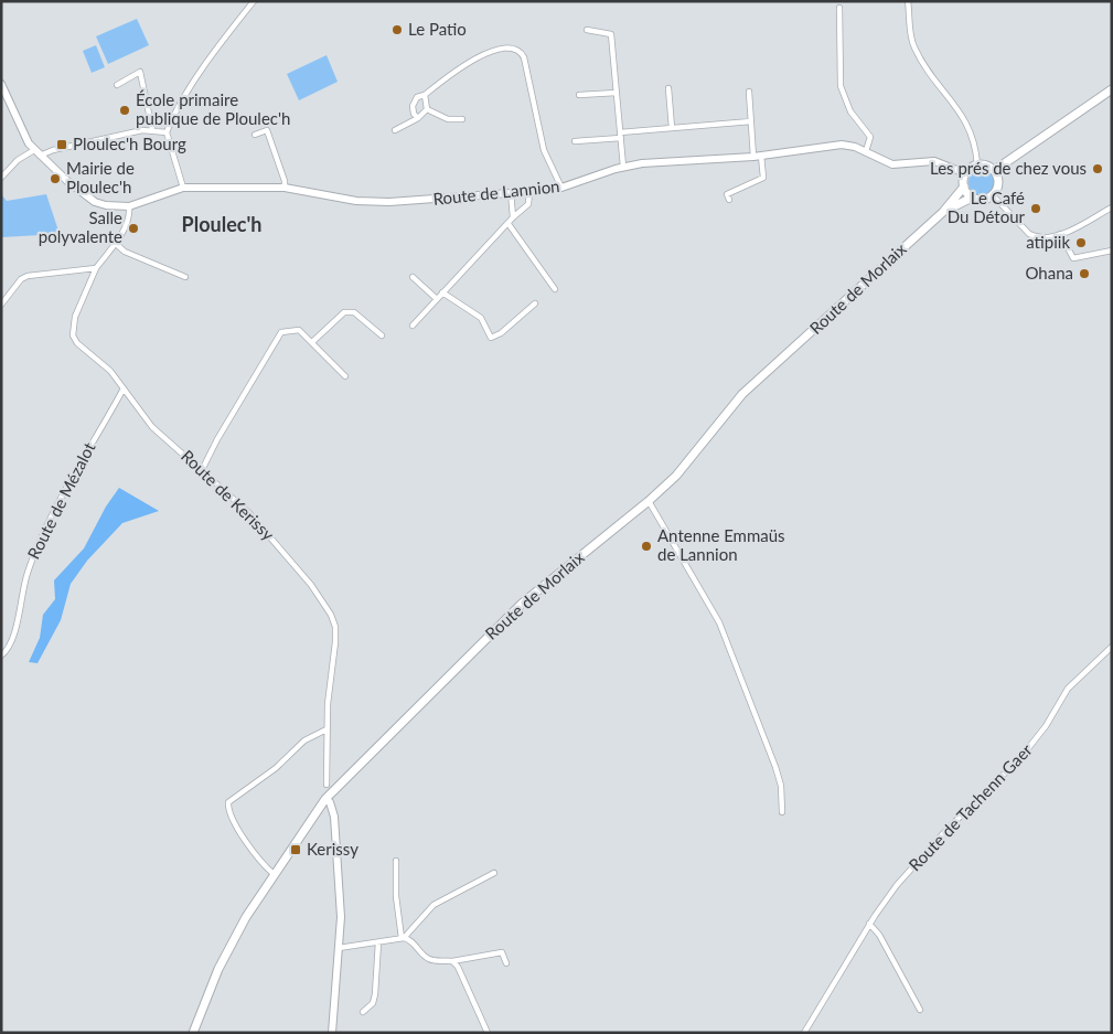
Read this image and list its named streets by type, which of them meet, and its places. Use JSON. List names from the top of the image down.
{
  "streets": {
    "main road": ["Route de Morlaix"],
    "street": [
      "Route de Lannion",
      "Route de Kerissy",
      "Route de Mézalot",
      "Route de Tachenn Gaer"
    ]
  },
  "crossings": [
    ["Route de Lannion", "Route de Morlaix"],
    ["Route de Kerissy", "Route de Mézalot"]
  ],
  "districts": ["Ploulec'h"],
  "places": {
    "other": [
      "Le Patio",
      "École primaire publique de Ploulec'h",
      "Les prés de chez vous",
      "Mairie de Ploulec'h",
      "Le Café Du Détour",
      "Salle polyvalente",
      "atipiik",
      "Ohana",
      "Antenne Emmaüs de Lannion"
    ],
    "transit": ["Ploulec'h Bourg", "Kerissy"]
  }
}
